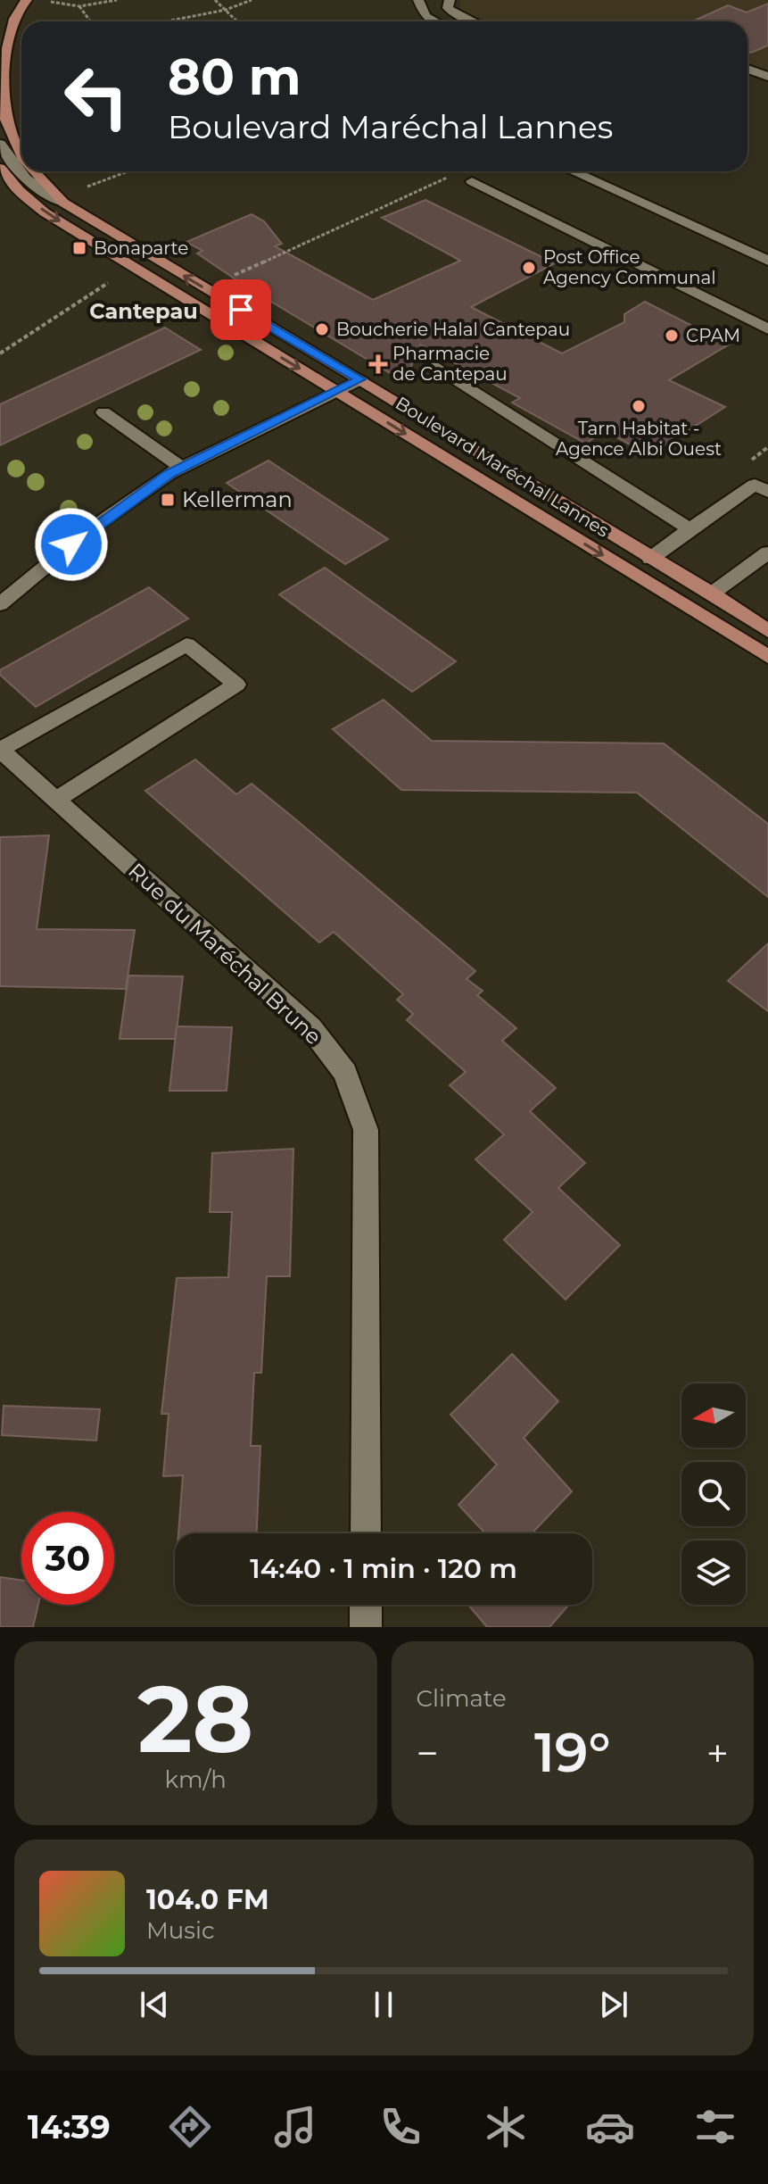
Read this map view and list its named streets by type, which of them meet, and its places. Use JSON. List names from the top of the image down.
{
  "streets": {
    "main road": ["Boulevard Maréchal Lannes"],
    "street": ["Rue du Maréchal Brune"]
  },
  "districts": ["Cantepau"],
  "places": {
    "transit": ["Bonaparte", "Kellerman"],
    "other": [
      "Post Office Agency Communal",
      "Boucherie Halal Cantepau",
      "CPAM",
      "Tarn Habitat - Agence Albi Ouest"
    ],
    "health": ["Pharmacie de Cantepau"]
  },
  "north": "left",
  "page": {
    "turn": ["80 m", "Boulevard Maréchal Lannes"],
    "limit": "30",
    "trip": "14:40 · 1 min · 120 m",
    "tile": [
      ["28", "km/h"],
      "Climate"
    ],
    "heat": ["−", "19°", "+"],
    "song": ["104.0 FM", "Music"],
    "tabs": "14:39"
  }
}
